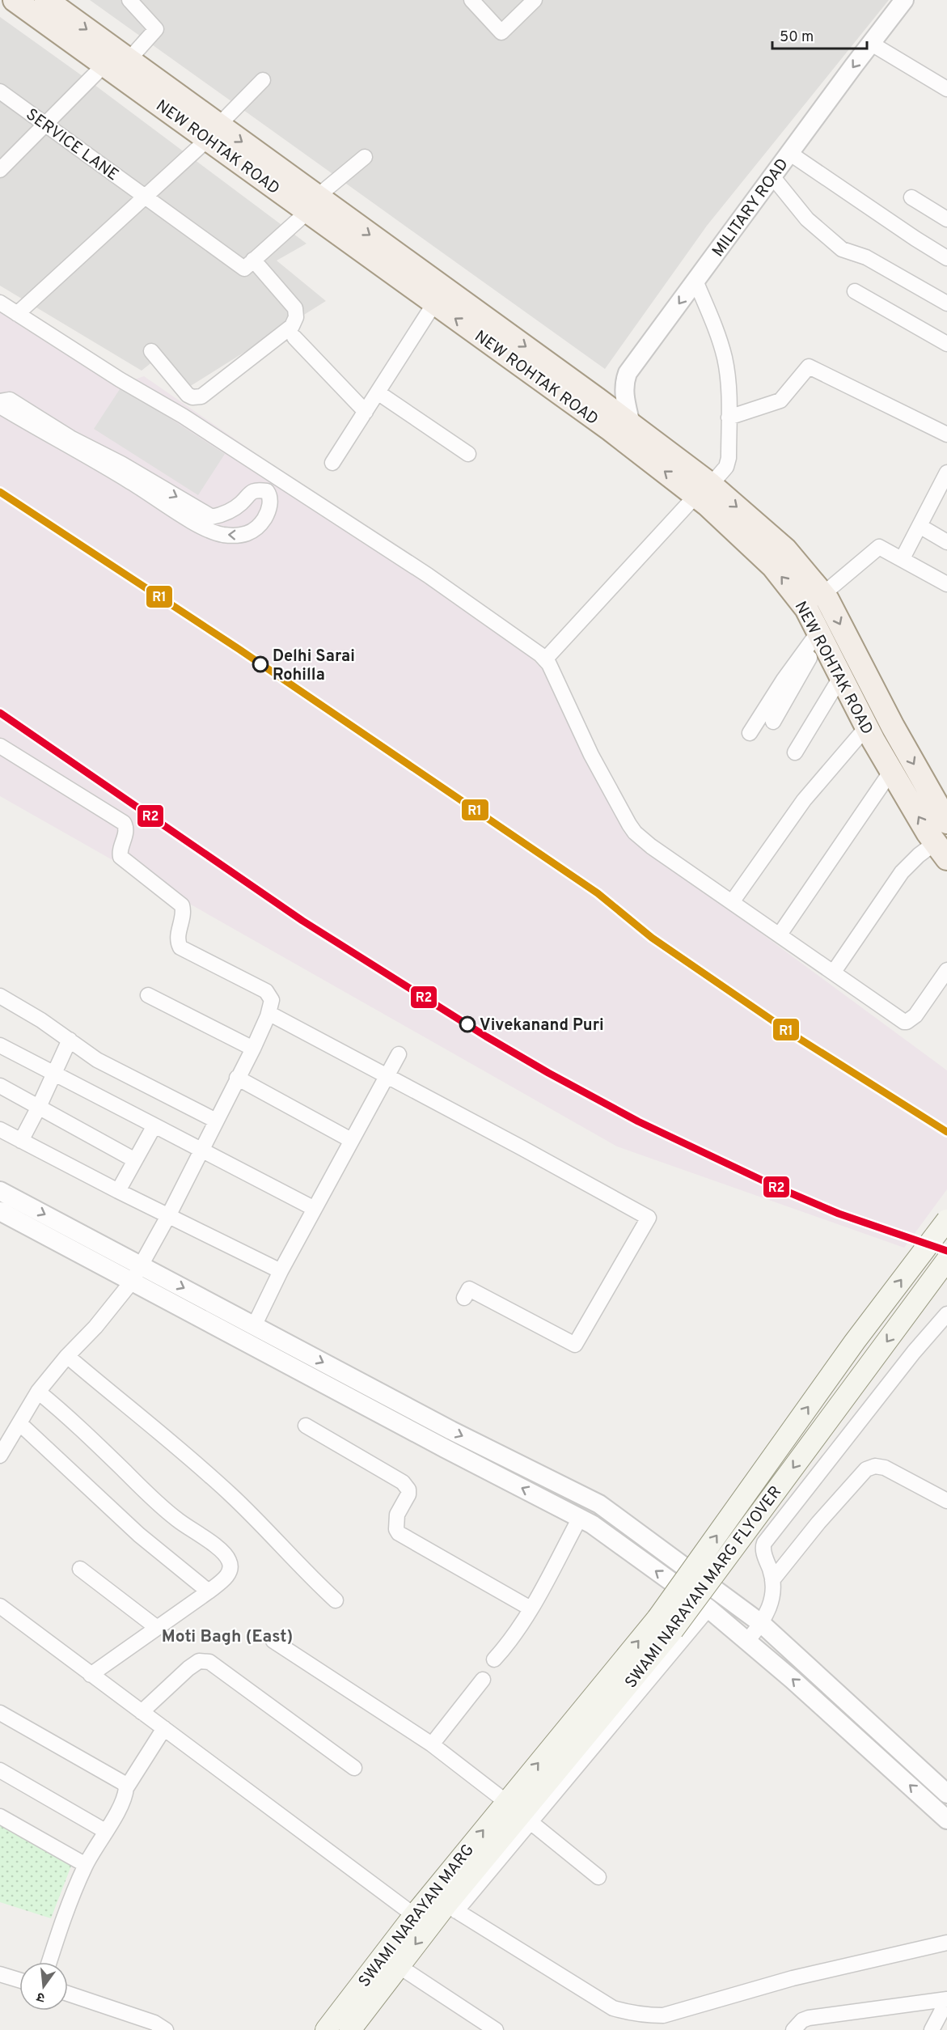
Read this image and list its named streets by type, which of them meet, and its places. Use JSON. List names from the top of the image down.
{
  "streets": {
    "main road": ["NEW ROHTAK ROAD", "SWAMI NARAYAN MARG FLYOVER", "SWAMI NARAYAN MARG"],
    "street": ["SERVICE LANE", "MILITARY ROAD"]
  },
  "crossings": [
    ["NEW ROHTAK ROAD", "MILITARY ROAD"],
    ["SWAMI NARAYAN MARG FLYOVER", "SWAMI NARAYAN MARG"]
  ],
  "one_way": ["MILITARY ROAD"],
  "districts": ["Moti Bagh (East)"],
  "places": ["Delhi Sarai Rohilla", "Vivekanand Puri"],
  "lines": ["transit line R1", "transit line R2"],
  "scale_bar": "50 m",
  "north": "bottom"
}
